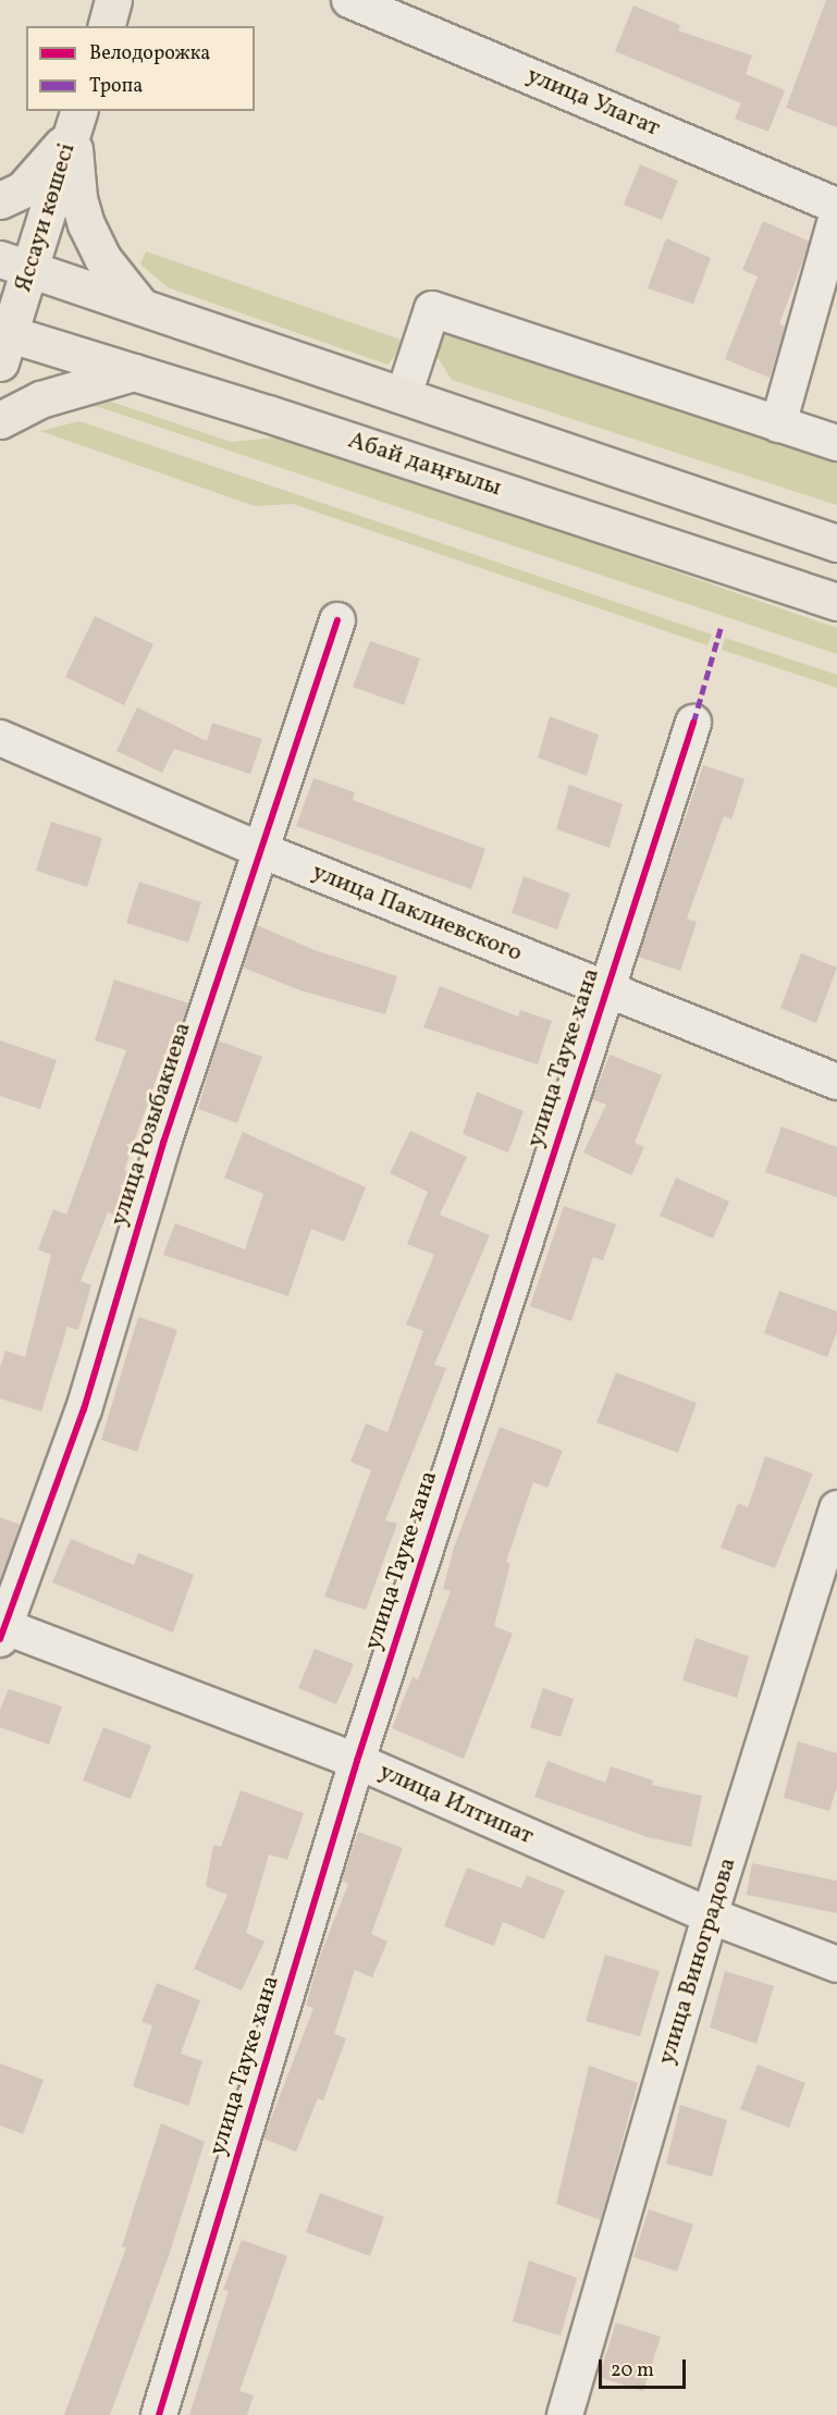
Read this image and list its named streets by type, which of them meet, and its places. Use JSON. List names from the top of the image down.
{
  "streets": {
    "main road": ["Яссауи көшесі", "Абай даңғылы"],
    "street": [
      "улица Улагат",
      "улица Паклиевского",
      "улица Тауке хана",
      "улица Розыбакиева",
      "улица Илтипат",
      "улица Виноградова"
    ]
  },
  "crossings": [
    ["Яссауи көшесі", "Абай даңғылы"],
    ["улица Паклиевского", "улица Тауке хана"],
    ["улица Паклиевского", "улица Розыбакиева"],
    ["улица Тауке хана", "улица Илтипат"],
    ["улица Розыбакиева", "улица Илтипат"],
    ["улица Илтипат", "улица Виноградова"]
  ],
  "legend": ["Велодорожка", "Тропа"],
  "scale_bar": "20 m"
}
